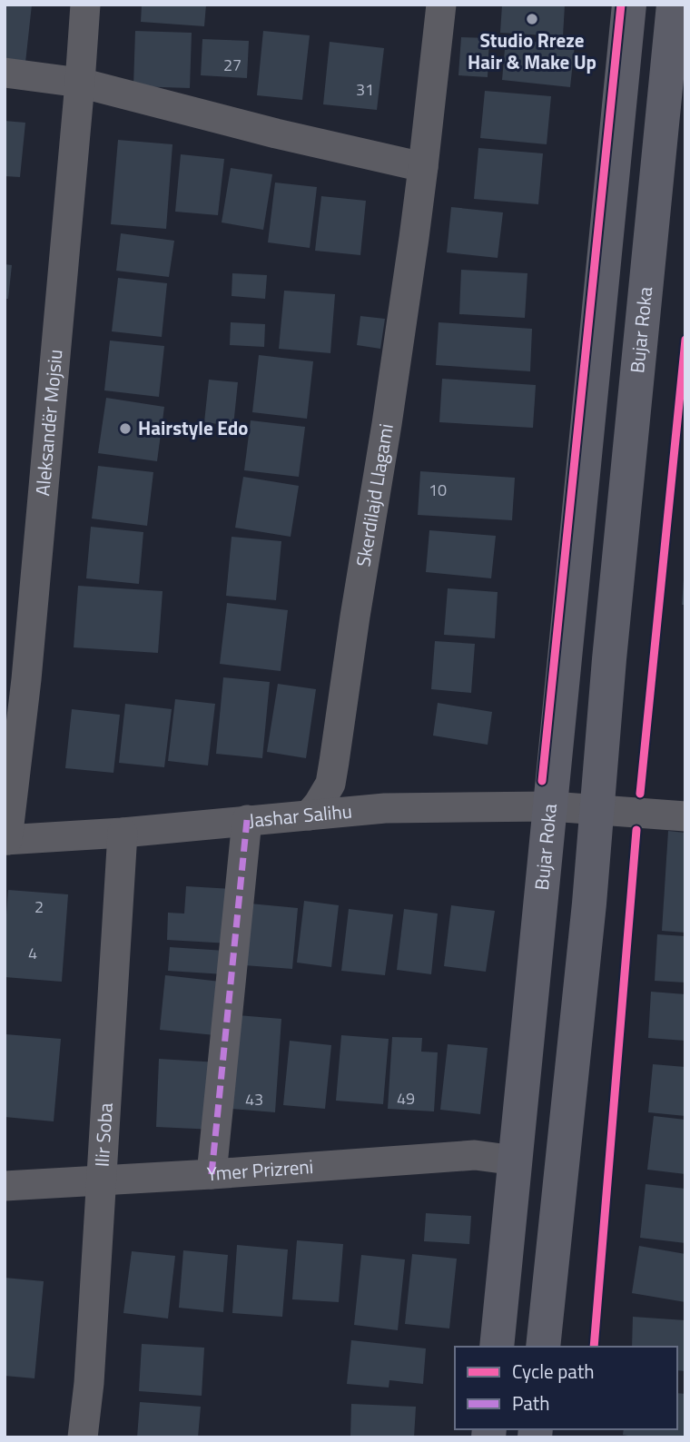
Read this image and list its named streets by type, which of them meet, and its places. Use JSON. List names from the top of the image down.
{
  "streets": {
    "main road": ["Bujar Roka"],
    "street": [
      "Aleksandër Mojsiu",
      "Skerdilajd Llagami",
      "Jashar Salihu",
      "Ilir Soba",
      "Ymer Prizreni"
    ]
  },
  "crossings": [
    ["Bujar Roka", "Jashar Salihu"],
    ["Bujar Roka", "Ymer Prizreni"],
    ["Aleksandër Mojsiu", "Jashar Salihu"],
    ["Skerdilajd Llagami", "Jashar Salihu"],
    ["Jashar Salihu", "Ilir Soba"],
    ["Ilir Soba", "Ymer Prizreni"]
  ],
  "places": ["Studio Rreze Hair & Make Up", "Hairstyle Edo"],
  "house_numbers": [
    "27",
    "31",
    "10",
    "2",
    "4",
    "49",
    "43"
  ],
  "legend": ["Cycle path", "Path"]
}
